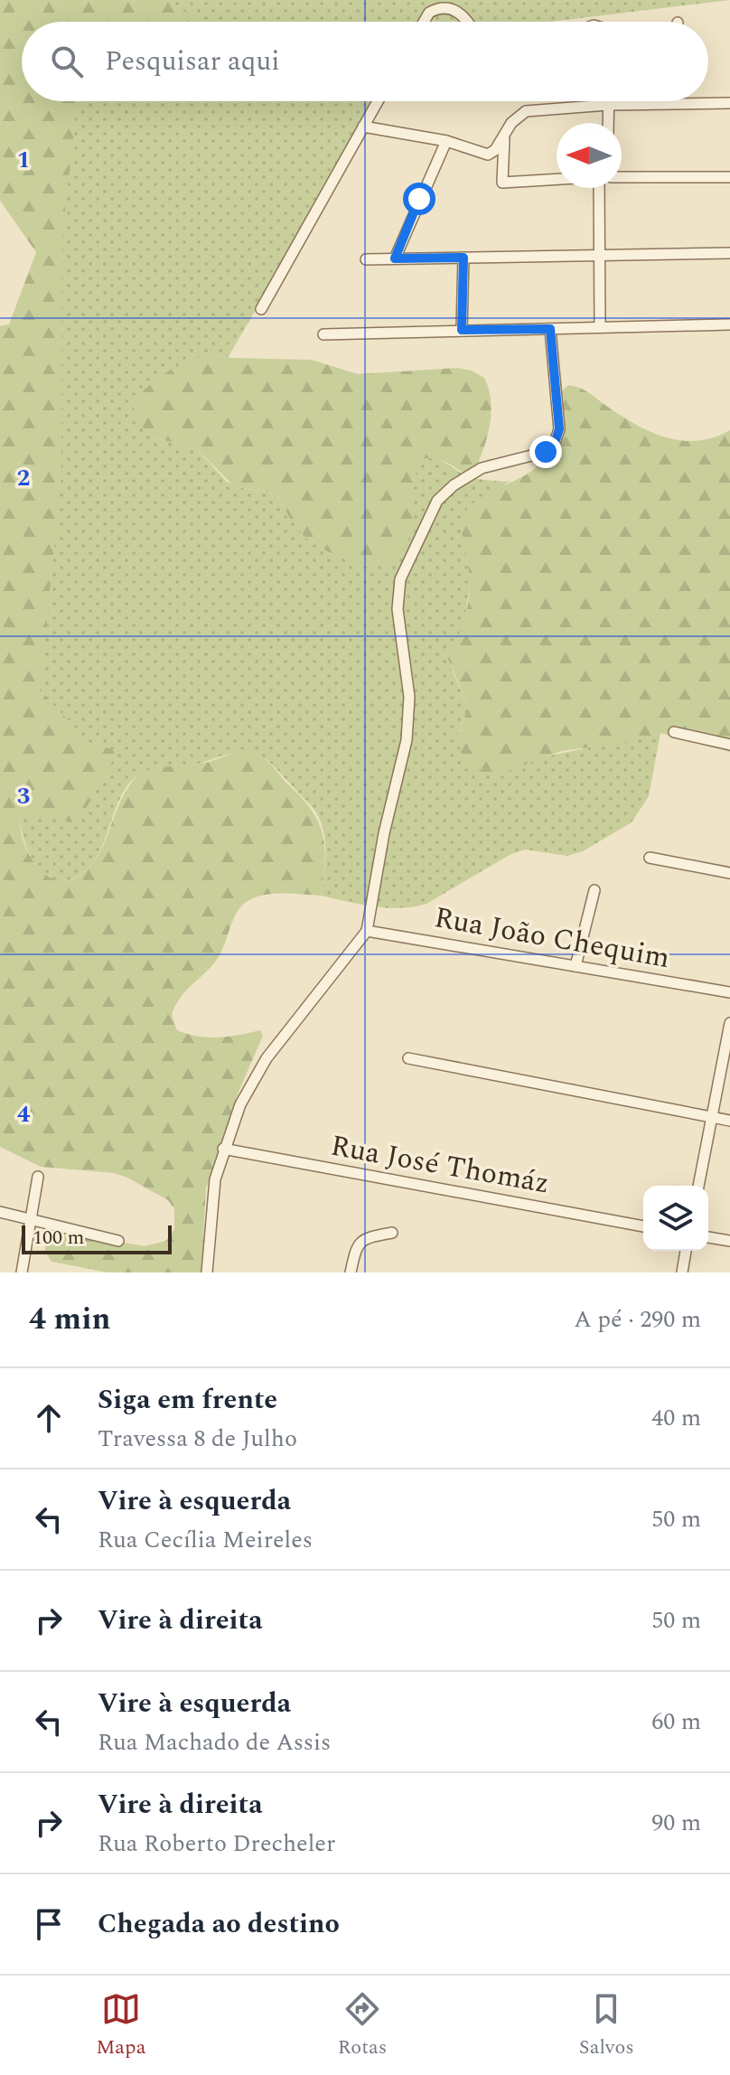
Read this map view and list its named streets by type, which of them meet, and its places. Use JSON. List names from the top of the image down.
{
  "streets": {
    "street": ["Rua João Chequim", "Rua José Thomáz"]
  },
  "scale_bar": "100 m",
  "north": "left",
  "page": {
    "search": "Pesquisar aqui",
    "scale": "100 m",
    "heading": ["4 min", "A pé · 290 m"],
    "list": [
      ["Siga em frente", "Travessa 8 de Julho", "40 m"],
      ["Vire à esquerda", "Rua Cecília Meireles", "50 m"],
      ["Vire à direita", "50 m"],
      ["Vire à esquerda", "Rua Machado de Assis", "60 m"],
      ["Vire à direita", "Rua Roberto Drecheler", "90 m"],
      "Chegada ao destino"
    ],
    "nav": ["Mapa", "Rotas", "Salvos"]
  },
  "grid": {
    "rows": [
      "1",
      "2",
      "3",
      "4"
    ]
  }
}
